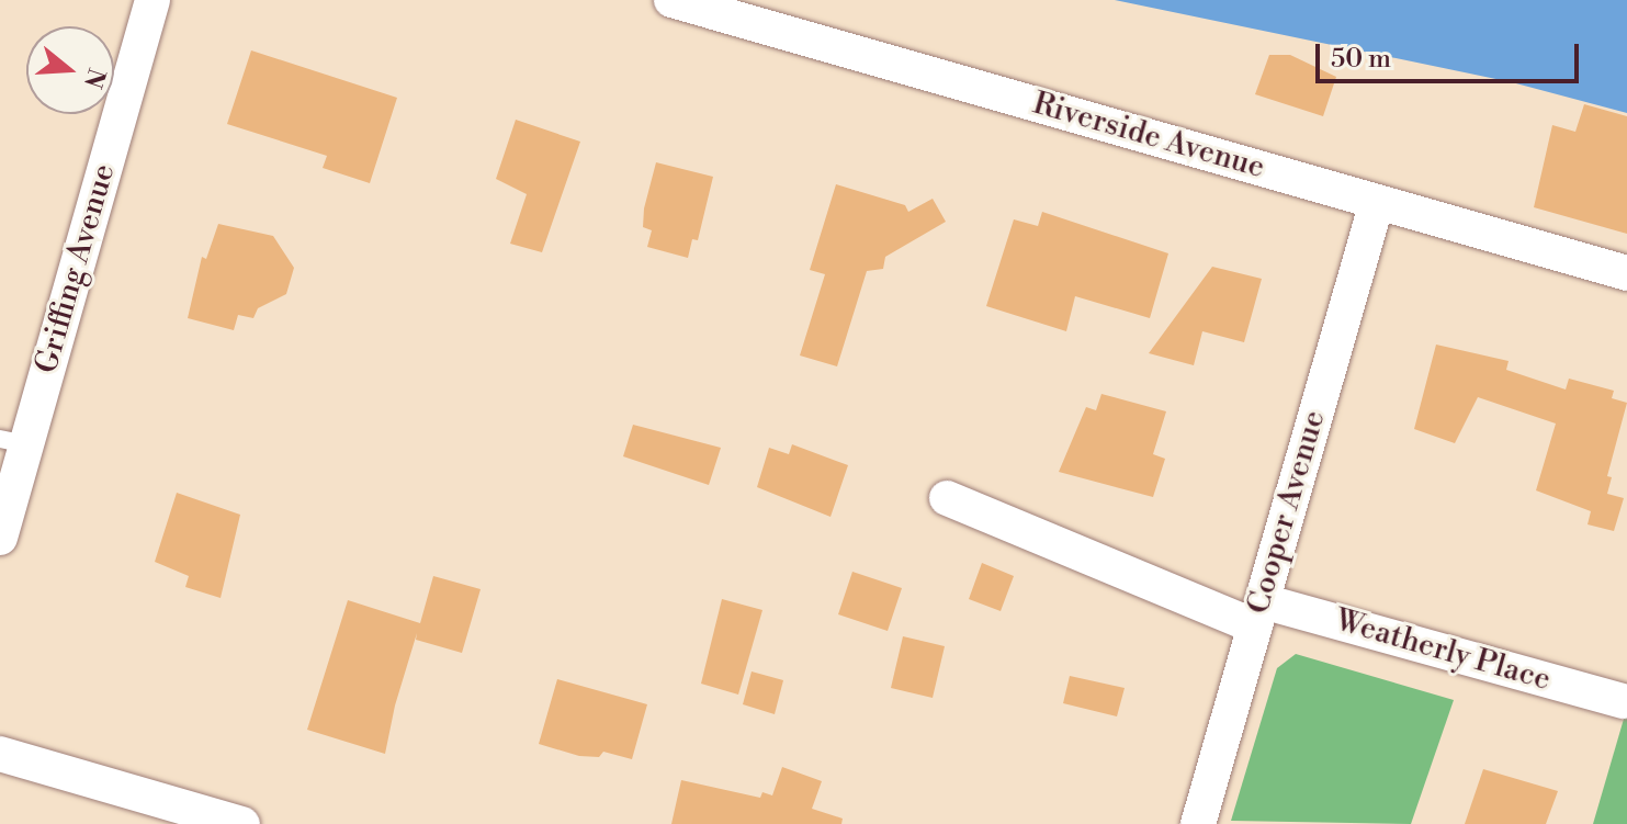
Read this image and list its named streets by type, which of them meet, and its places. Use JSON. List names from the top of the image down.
{
  "streets": {
    "street": [
      "Riverside Avenue",
      "Griffing Avenue",
      "Cooper Avenue",
      "Weatherly Place"
    ]
  },
  "crossings": [
    ["Riverside Avenue", "Cooper Avenue"],
    ["Cooper Avenue", "Weatherly Place"]
  ],
  "scale_bar": "50 m",
  "north": "right"
}
